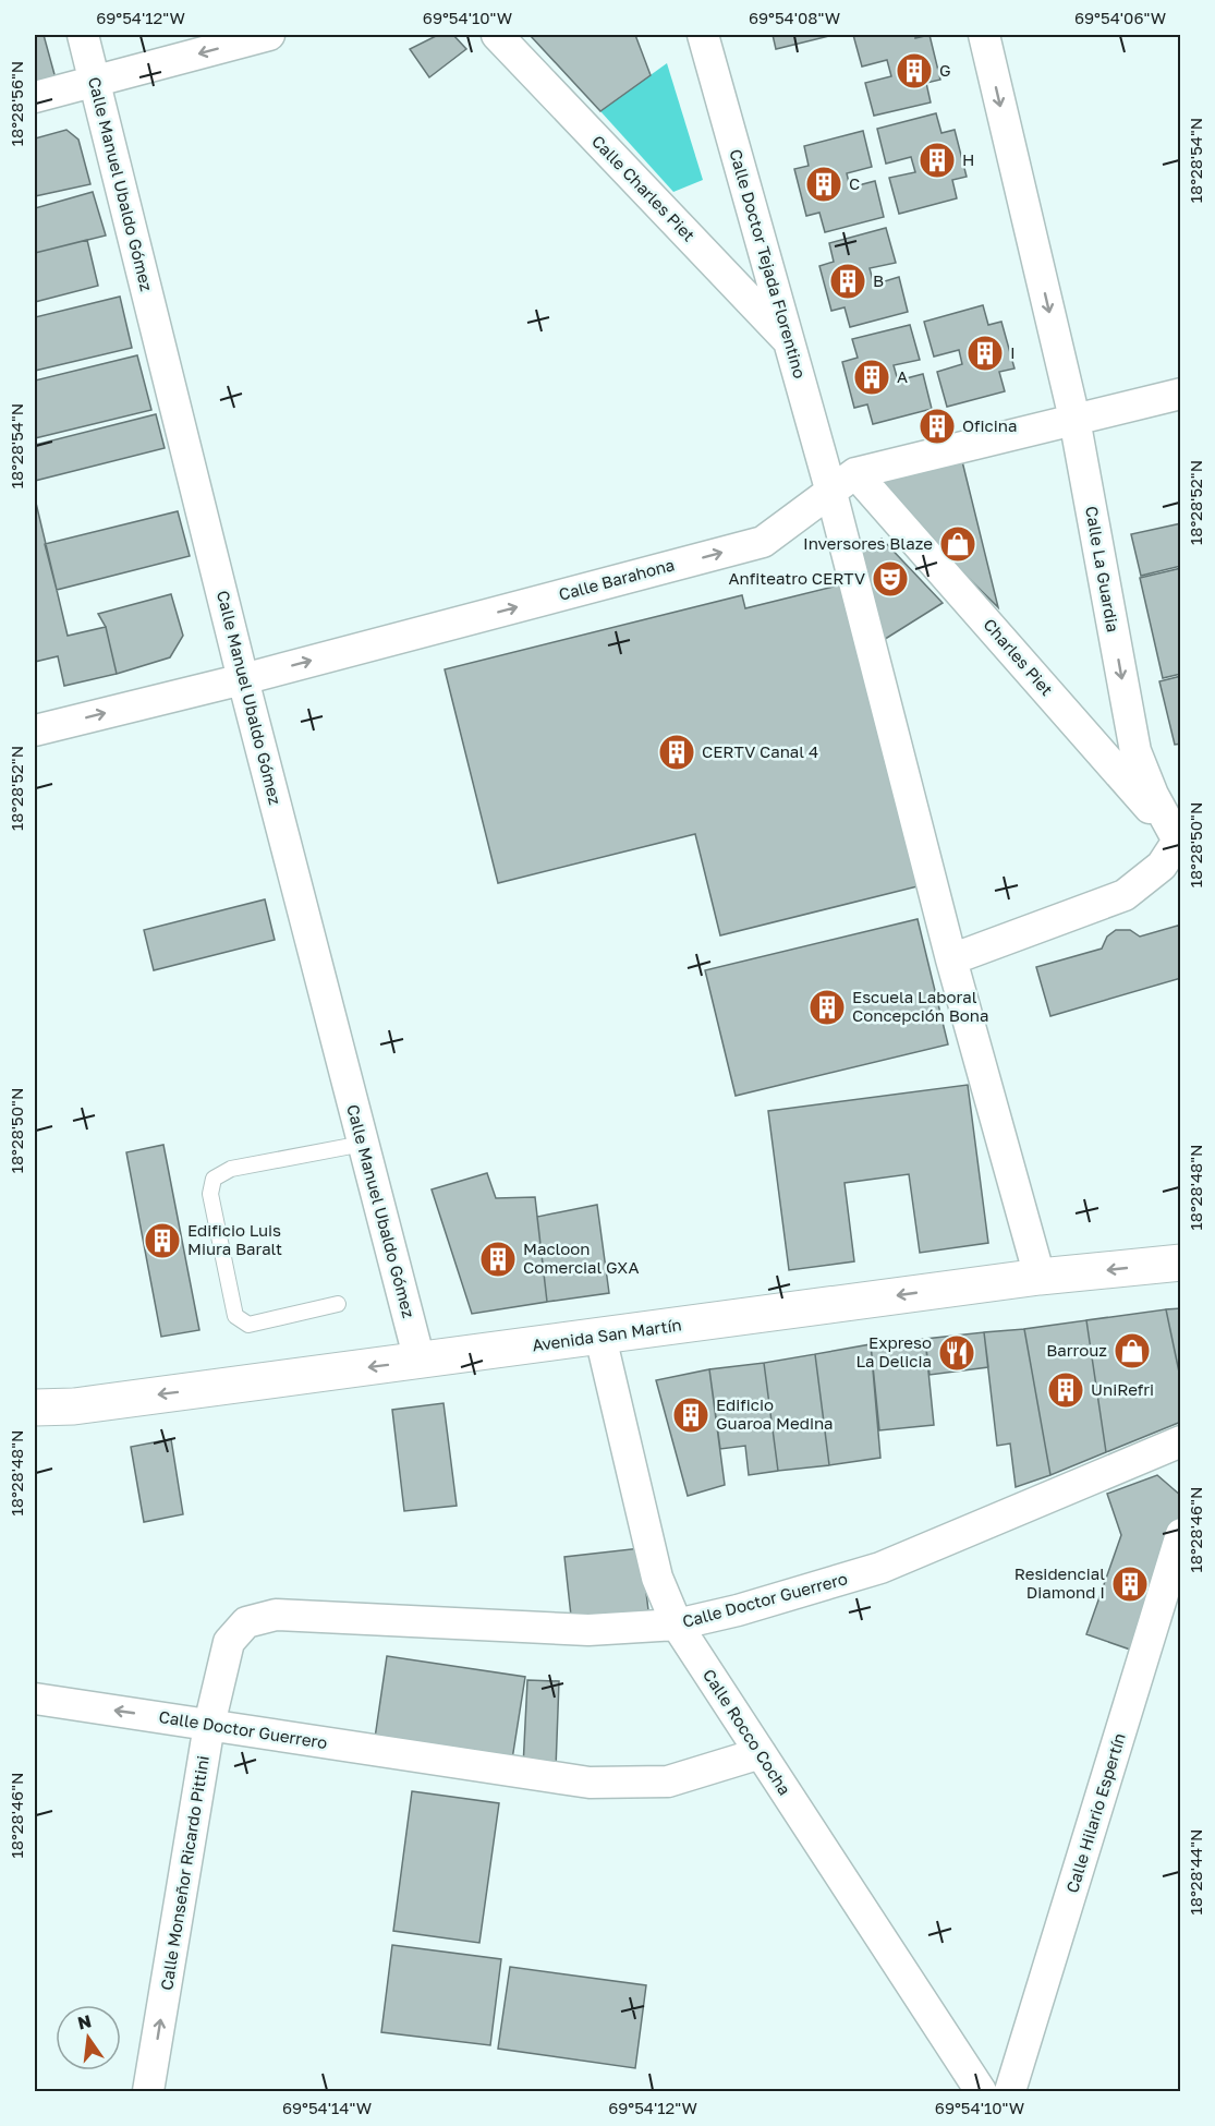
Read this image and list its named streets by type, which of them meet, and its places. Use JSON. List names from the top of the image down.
{
  "streets": {
    "main road": ["Avenida San Martín"],
    "street": [
      "Calle Manuel Ubaldo Gómez",
      "Calle Charles Piet",
      "Calle Doctor Tejada Florentino",
      "Calle La Guardia",
      "Calle Barahona",
      "Charles Piet",
      "Calle Doctor Guerrero",
      "Calle Rocco Cocha",
      "Calle Hilario Espertín",
      "Calle Monseñor Ricardo Pittini"
    ]
  },
  "crossings": [
    ["Calle Manuel Ubaldo Gómez", "Calle Barahona"],
    ["Calle Manuel Ubaldo Gómez", "Avenida San Martín"],
    ["Calle Charles Piet", "Calle Doctor Tejada Florentino"],
    ["Calle Doctor Tejada Florentino", "Calle Barahona"],
    ["Calle La Guardia", "Calle Barahona"],
    ["Calle La Guardia", "Charles Piet"],
    ["Calle Barahona", "Charles Piet"],
    ["Avenida San Martín", "Calle Rocco Cocha"],
    ["Calle Doctor Guerrero", "Calle Rocco Cocha"],
    ["Calle Doctor Guerrero", "Calle Monseñor Ricardo Pittini"]
  ],
  "one_way": [
    "Calle La Guardia",
    "Calle Barahona",
    "Avenida San Martín",
    "Calle Monseñor Ricardo Pittini"
  ],
  "places": {
    "building": [
      "G",
      "H",
      "C",
      "B",
      "I",
      "A",
      "Oficina",
      "CERTV Canal 4",
      "Escuela Laboral Concepción Bona",
      "Edificio Luis Miura Baralt",
      "Macloon Comercial GXA",
      "UniRefri",
      "Edificio Guaroa Medina",
      "Residencial Diamond I"
    ],
    "shop": ["Inversores Blaze", "Barrouz"],
    "theatre": ["Anfiteatro CERTV"],
    "restaurant": ["Expreso La Delicia"]
  },
  "north": "top",
  "coordinates": [
    "69°54'12\"W",
    "69°54'10\"W",
    "69°54'08\"W",
    "69°54'06\"W",
    "18°28'56\"N",
    "18°28'54\"N",
    "18°28'52\"N",
    "18°28'50\"N",
    "18°28'48\"N",
    "18°28'46\"N",
    "18°28'44\"N",
    "69°54'14\"W"
  ]
}
